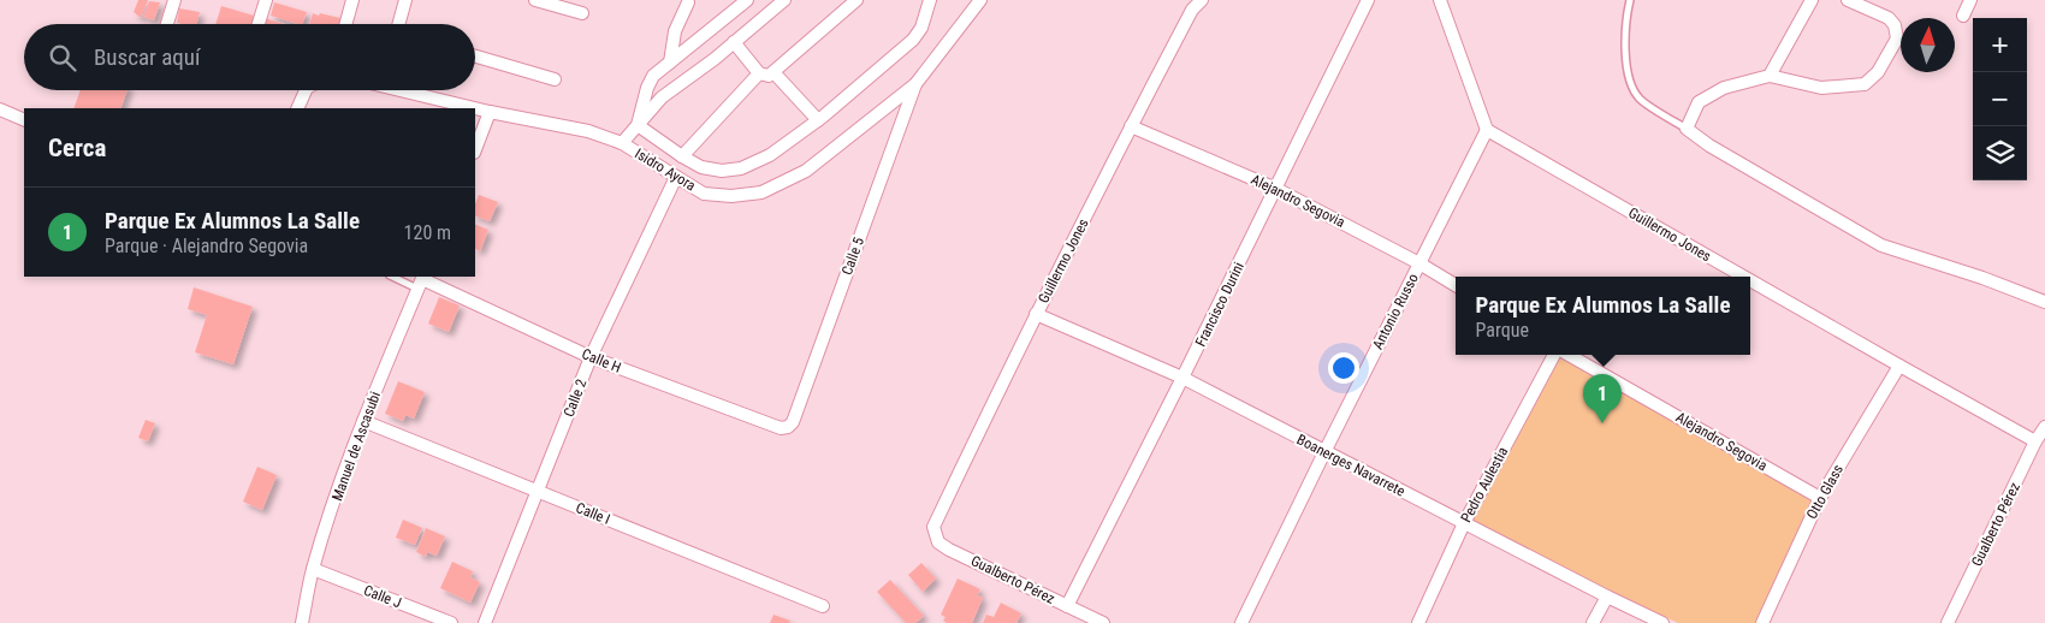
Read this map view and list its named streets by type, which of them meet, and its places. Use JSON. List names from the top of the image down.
{
  "streets": {
    "street": [
      "Isidro Ayora",
      "Alejandro Segovia",
      "Guillermo Jones",
      "Calle 5",
      "Francisco Durini",
      "Antonio Russo",
      "Calle H",
      "Calle 2",
      "Manuel de Ascasubi",
      "Boanerges Navarrete",
      "Pedro Aulestia",
      "Otto Glass",
      "Calle I",
      "Gualberto Pérez",
      "Calle J"
    ]
  },
  "crossings": [
    ["Isidro Ayora", "Calle 5"],
    ["Isidro Ayora", "Calle 2"],
    ["Alejandro Segovia", "Guillermo Jones"],
    ["Alejandro Segovia", "Francisco Durini"],
    ["Alejandro Segovia", "Antonio Russo"],
    ["Alejandro Segovia", "Otto Glass"],
    ["Guillermo Jones", "Antonio Russo"],
    ["Guillermo Jones", "Boanerges Navarrete"],
    ["Guillermo Jones", "Otto Glass"],
    ["Guillermo Jones", "Gualberto Pérez"],
    ["Calle 5", "Calle H"],
    ["Francisco Durini", "Boanerges Navarrete"],
    ["Francisco Durini", "Gualberto Pérez"],
    ["Antonio Russo", "Boanerges Navarrete"],
    ["Calle H", "Calle 2"],
    ["Calle H", "Manuel de Ascasubi"],
    ["Calle 2", "Calle I"],
    ["Manuel de Ascasubi", "Calle I"],
    ["Manuel de Ascasubi", "Calle J"],
    ["Boanerges Navarrete", "Pedro Aulestia"]
  ],
  "north": "top",
  "page": {
    "map_buttons": ["+", "−"],
    "search": "Buscar aquí",
    "heading": "Cerca",
    "list": [
      {
        "mark": "1",
        "name": "Parque Ex Alumnos La Salle",
        "note": "Parque · Alejandro Segovia",
        "value": "120 m"
      }
    ],
    "popup": ["Parque Ex Alumnos La Salle", "Parque"],
    "pins": "1"
  }
}
